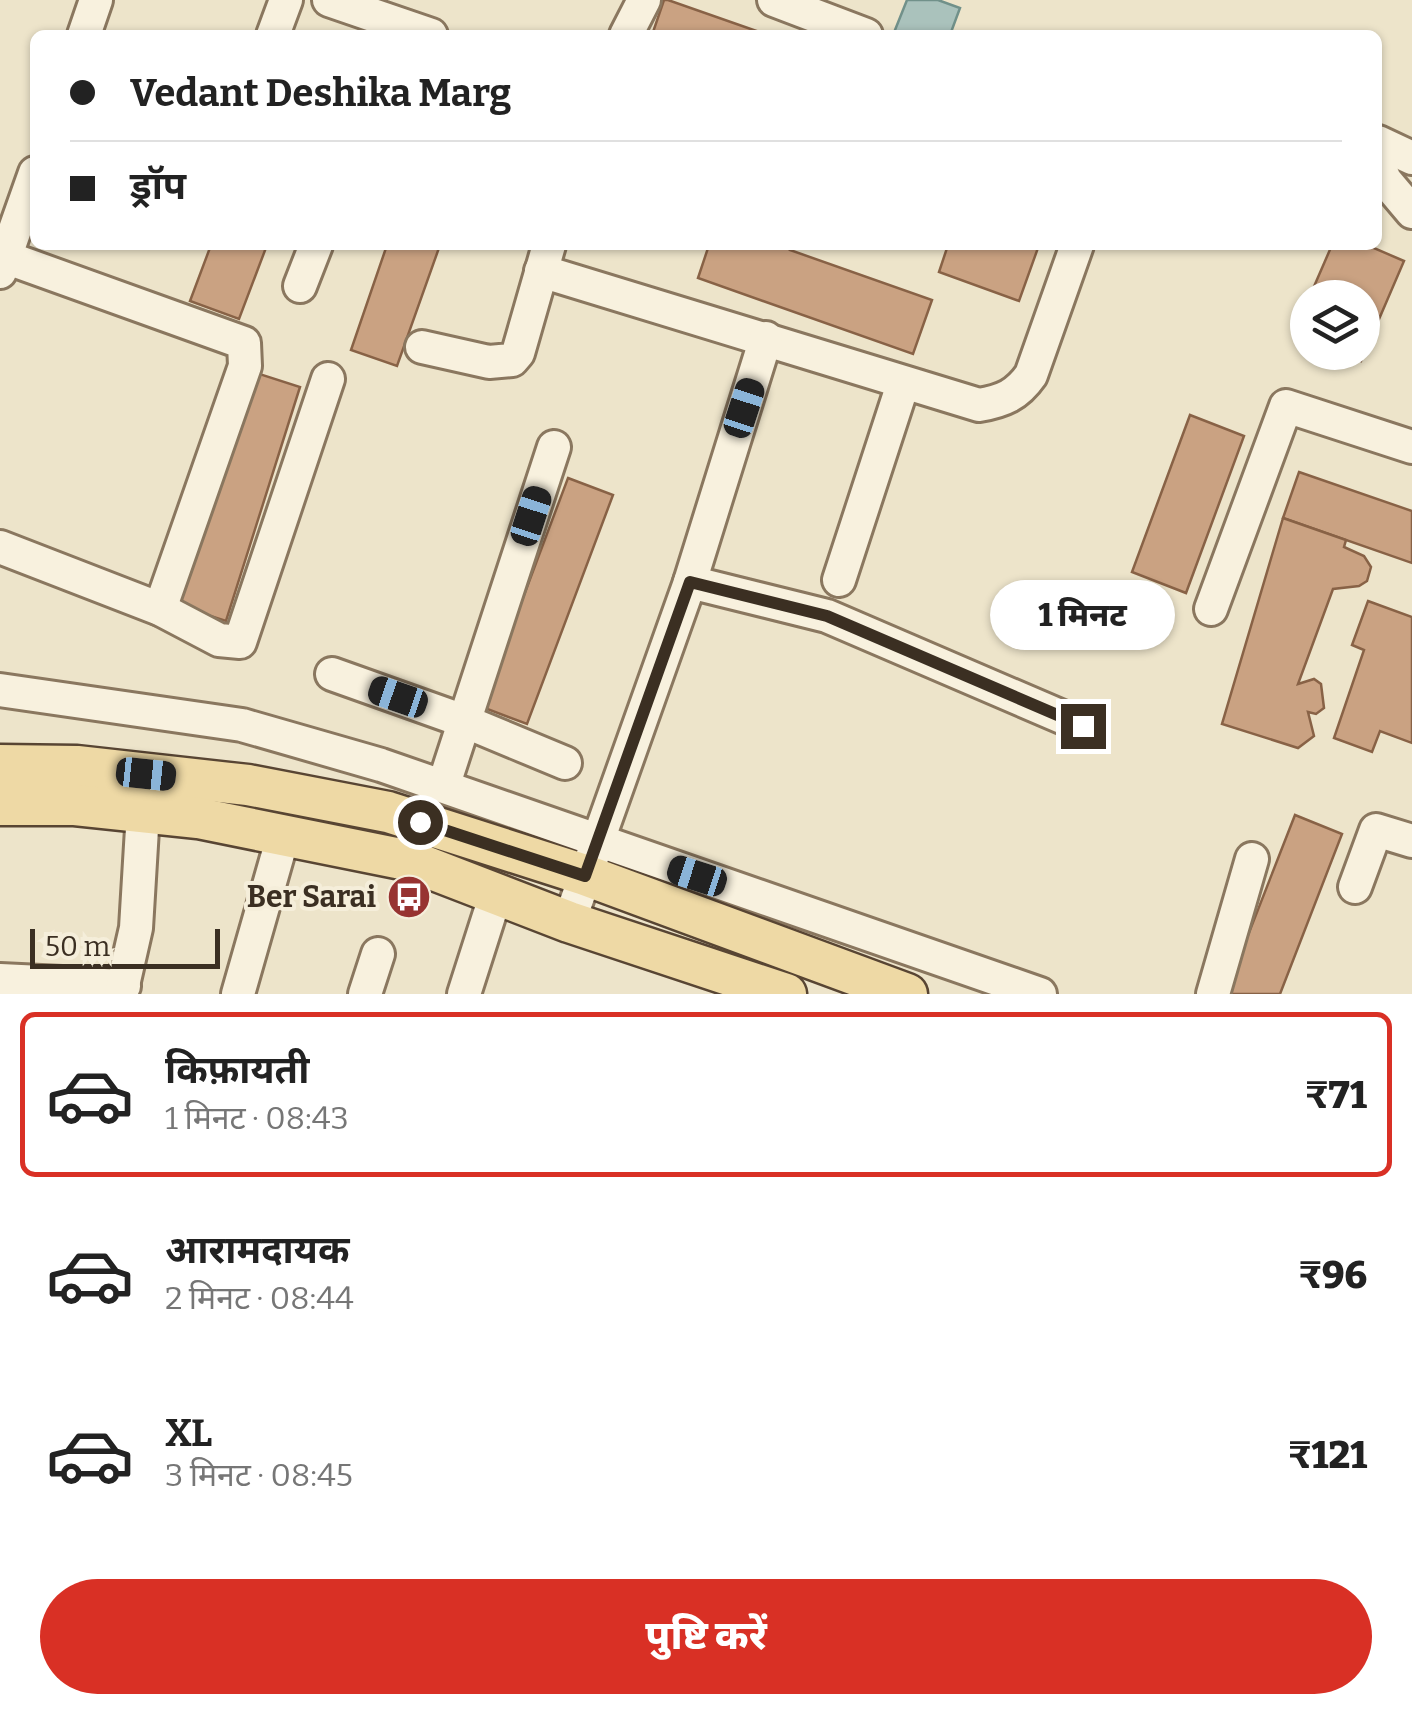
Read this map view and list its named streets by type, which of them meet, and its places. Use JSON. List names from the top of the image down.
{
  "places": {
    "bus stop": ["Ber Sarai"]
  },
  "scale_bar": "50 m",
  "page": {
    "banner": ["Vedant Deshika Marg", "ड्रॉप"],
    "bubble": "1 मिनट",
    "scale": "50 m",
    "list": [
      {
        "name": "किफ़ायती",
        "note": "1 मिनट · 08:43",
        "value": "₹71"
      },
      {
        "name": "आरामदायक",
        "note": "2 मिनट · 08:44",
        "value": "₹96"
      },
      {
        "name": "XL",
        "note": "3 मिनट · 08:45",
        "value": "₹121"
      }
    ],
    "buttons": "पुष्टि करें"
  }
}
